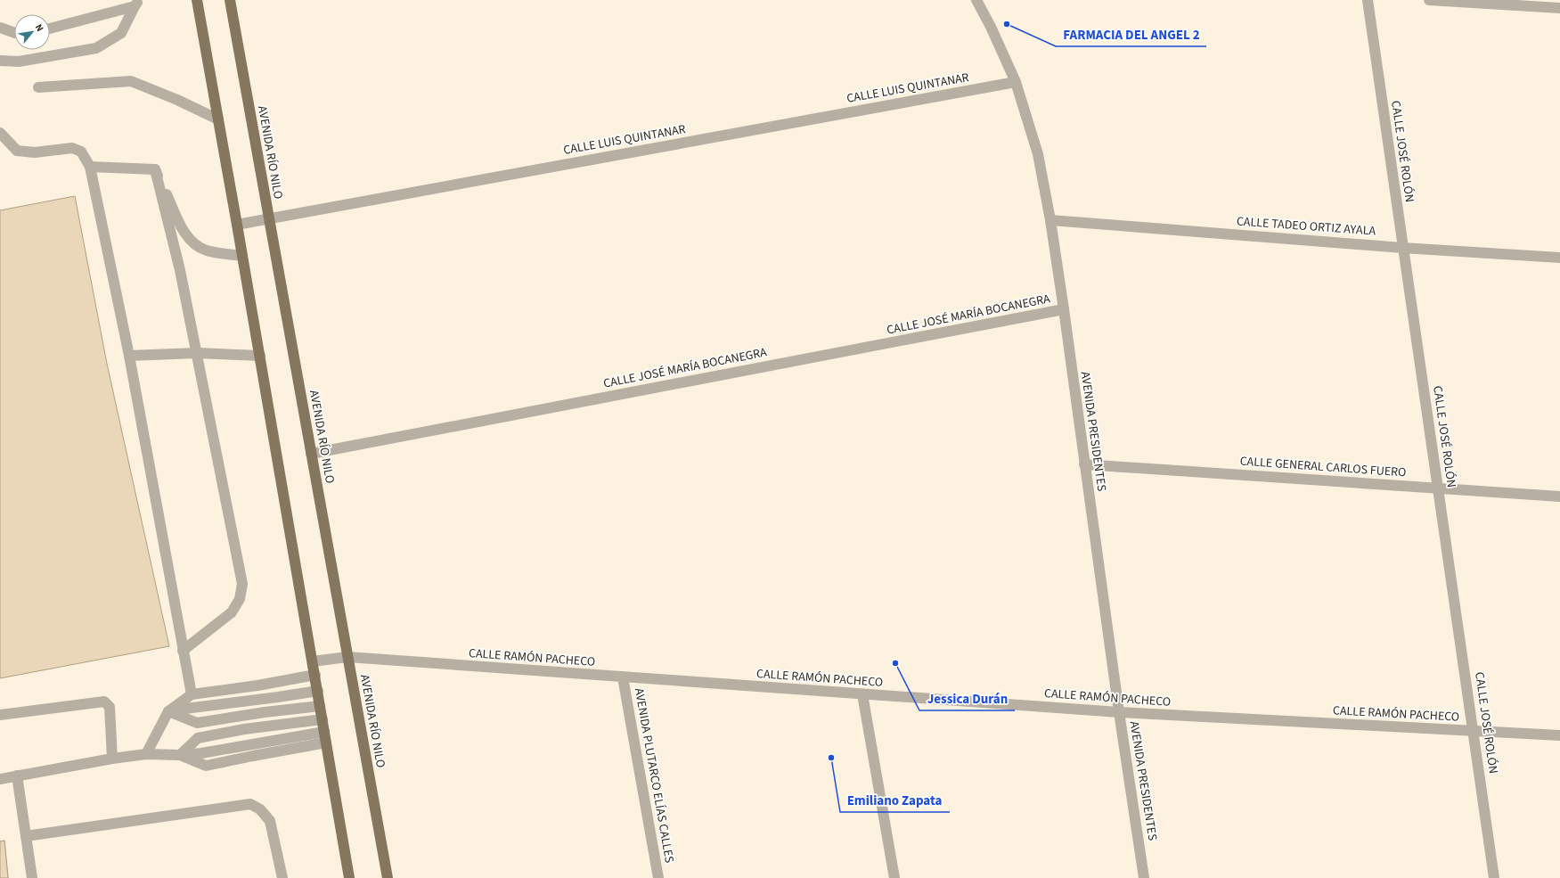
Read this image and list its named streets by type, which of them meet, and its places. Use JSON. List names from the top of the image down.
{
  "streets": {
    "main road": ["AVENIDA RÍO NILO"],
    "street": [
      "CALLE LUIS QUINTANAR",
      "CALLE JOSÉ ROLÓN",
      "CALLE TADEO ORTIZ AYALA",
      "CALLE JOSÉ MARÍA BOCANEGRA",
      "AVENIDA PRESIDENTES",
      "CALLE GENERAL CARLOS FUERO",
      "CALLE RAMÓN PACHECO",
      "AVENIDA PLUTARCO ELÍAS CALLES"
    ]
  },
  "crossings": [
    ["CALLE LUIS QUINTANAR", "AVENIDA RÍO NILO"],
    ["CALLE LUIS QUINTANAR", "AVENIDA PRESIDENTES"],
    ["CALLE JOSÉ ROLÓN", "CALLE TADEO ORTIZ AYALA"],
    ["CALLE JOSÉ ROLÓN", "CALLE GENERAL CARLOS FUERO"],
    ["CALLE JOSÉ ROLÓN", "CALLE RAMÓN PACHECO"],
    ["AVENIDA RÍO NILO", "CALLE JOSÉ MARÍA BOCANEGRA"],
    ["AVENIDA RÍO NILO", "CALLE RAMÓN PACHECO"],
    ["CALLE TADEO ORTIZ AYALA", "AVENIDA PRESIDENTES"],
    ["CALLE JOSÉ MARÍA BOCANEGRA", "AVENIDA PRESIDENTES"],
    ["AVENIDA PRESIDENTES", "CALLE GENERAL CARLOS FUERO"],
    ["AVENIDA PRESIDENTES", "CALLE RAMÓN PACHECO"],
    ["CALLE RAMÓN PACHECO", "AVENIDA PLUTARCO ELÍAS CALLES"]
  ],
  "places": ["FARMACIA DEL ANGEL 2", "Jessica Durán", "Emiliano Zapata"],
  "north": "top right"
}
